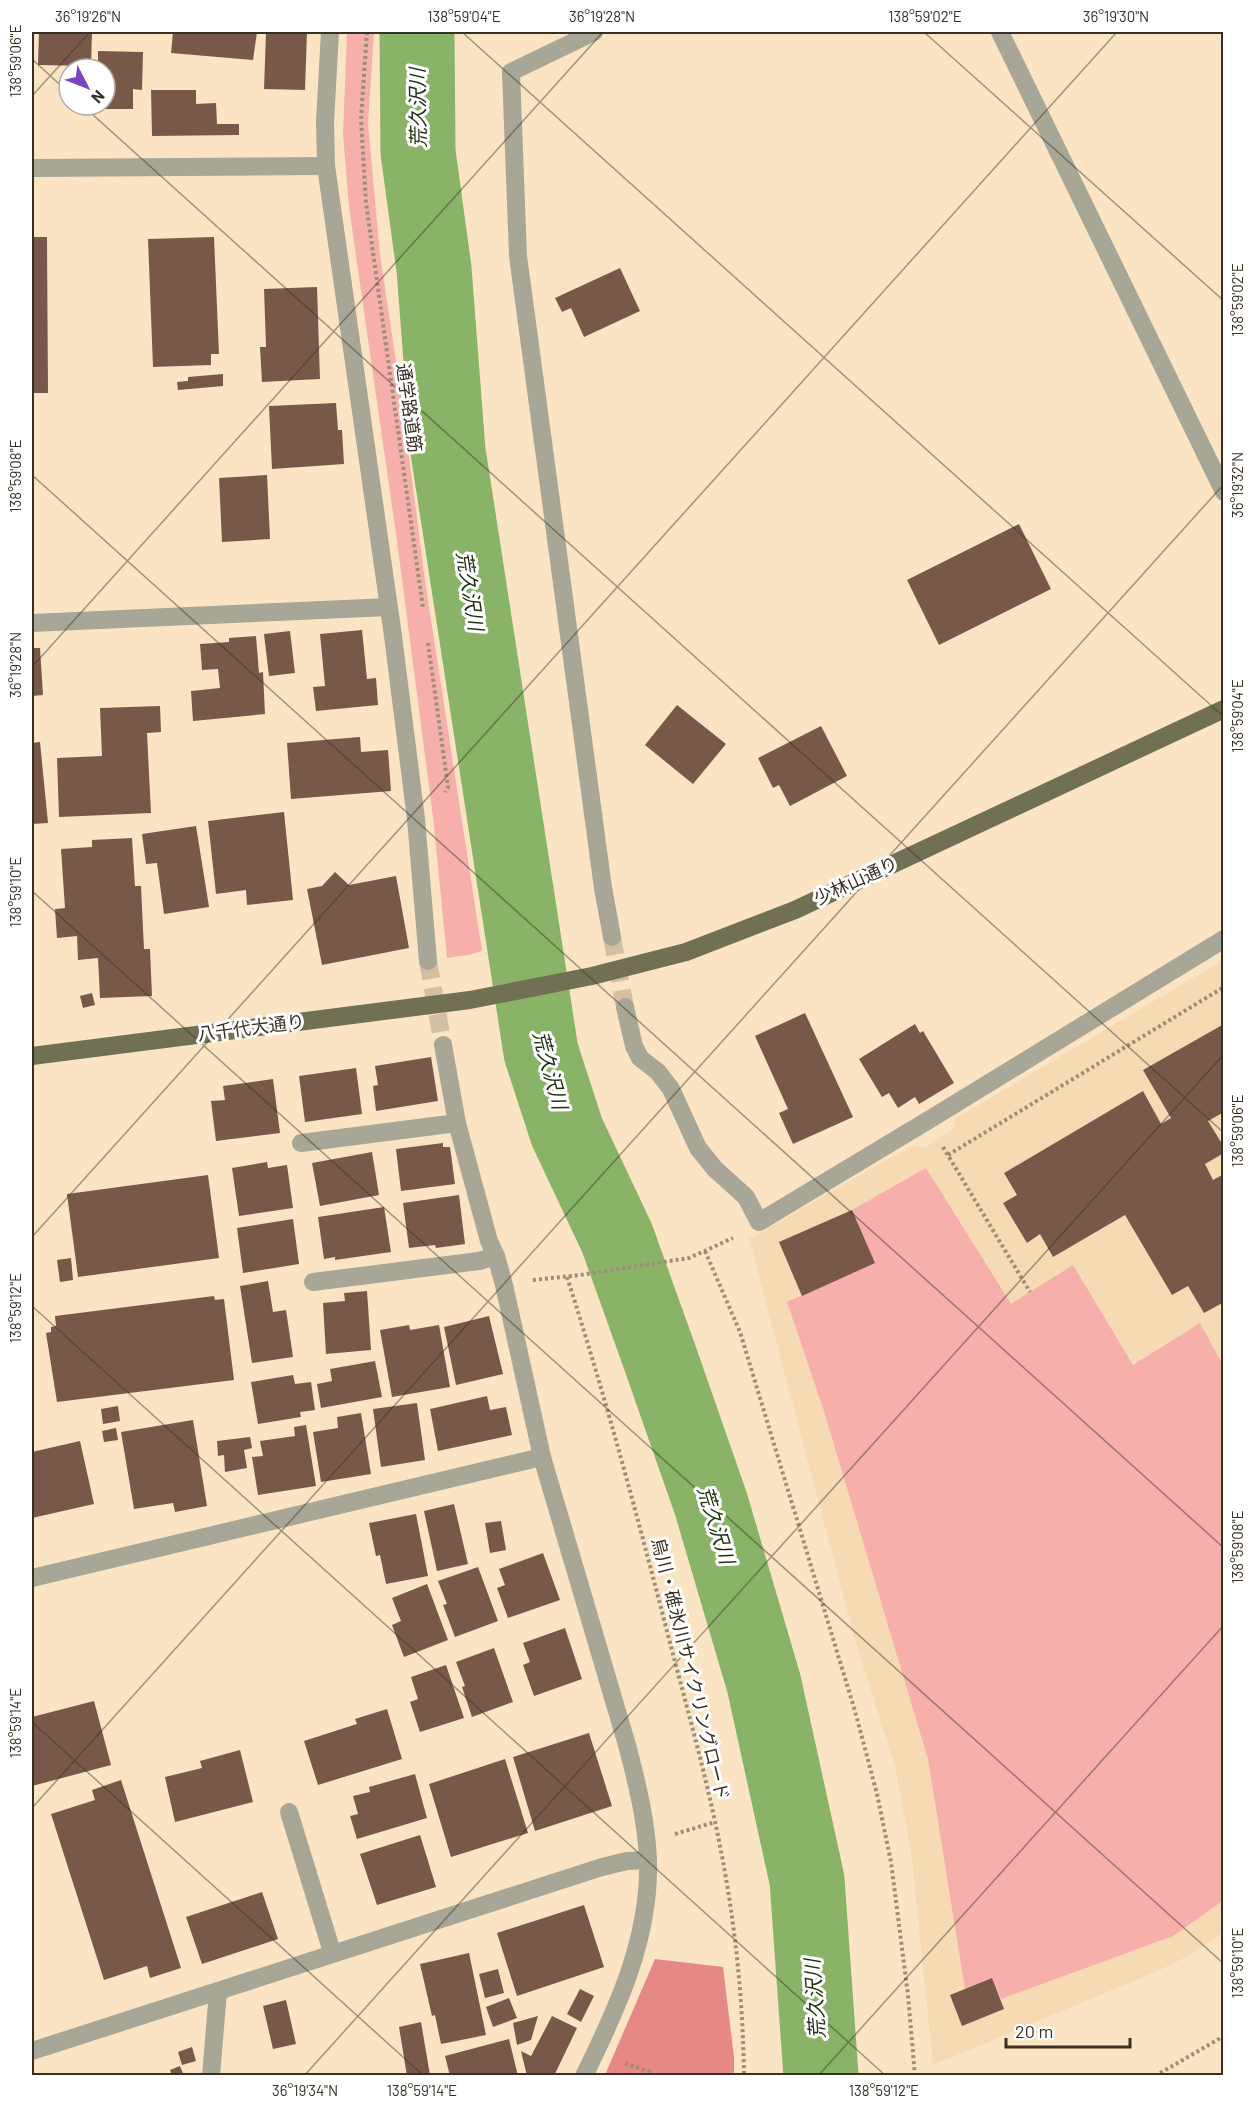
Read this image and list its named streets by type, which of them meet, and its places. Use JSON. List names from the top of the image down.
{
  "streets": {
    "main road": ["少林山通り", "八千代大通り"],
    "path": ["通学路道筋", "烏川・碓氷川サイクリングロード"]
  },
  "crossings": [
    ["少林山通り", "八千代大通り"]
  ],
  "water": ["荒久沢川"],
  "scale_bar": "20 m",
  "north": "bottom right",
  "coordinates": [
    "36°19'26\"N",
    "138°59'04\"E",
    "36°19'28\"N",
    "138°59'02\"E",
    "36°19'30\"N",
    "138°59'06\"E",
    "138°59'08\"E",
    "36°19'32\"N",
    "138°59'10\"E",
    "138°59'12\"E",
    "138°59'14\"E",
    "36°19'34\"N"
  ]
}
